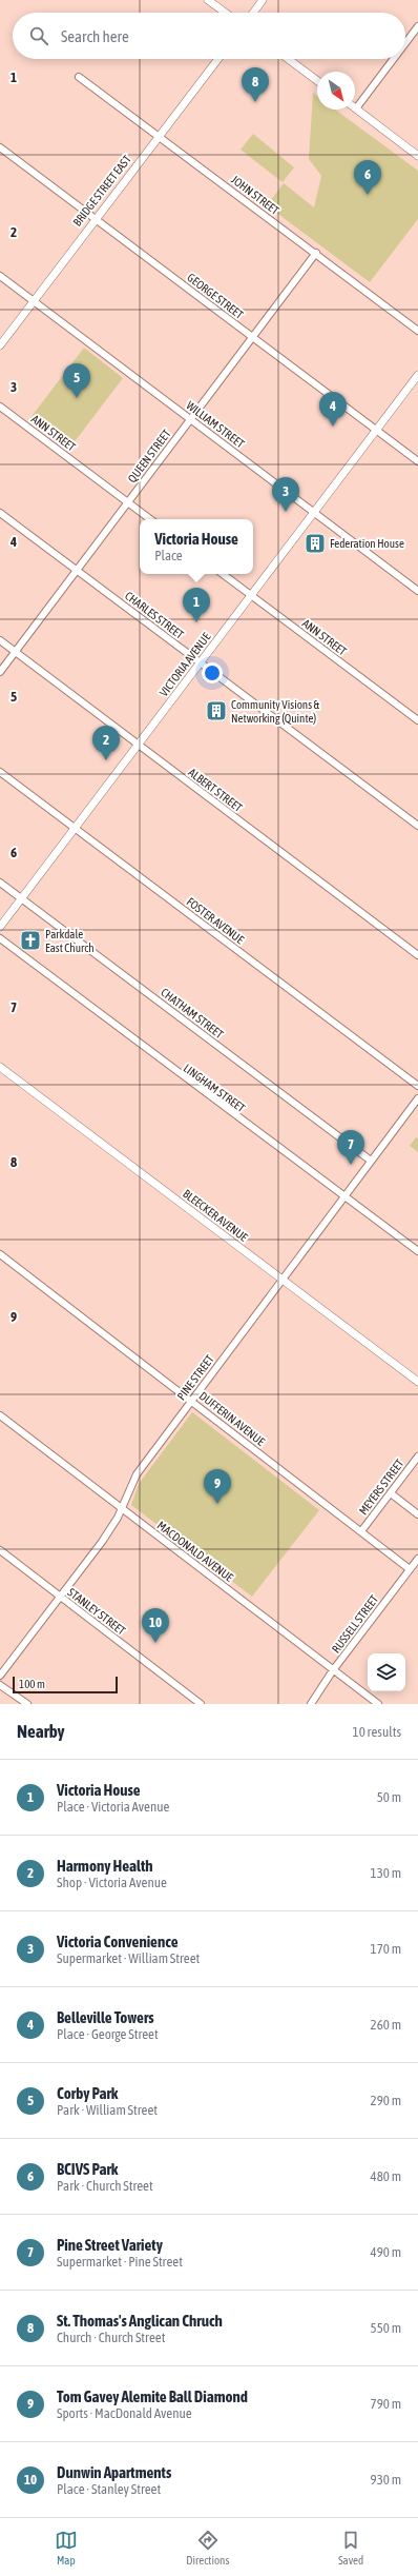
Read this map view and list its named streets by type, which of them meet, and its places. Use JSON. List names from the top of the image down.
{
  "streets": {
    "street": [
      "BRIDGE STREET EAST",
      "JOHN STREET",
      "GEORGE STREET",
      "WILLIAM STREET",
      "ANN STREET",
      "QUEEN STREET",
      "CHARLES STREET",
      "VICTORIA AVENUE",
      "ALBERT STREET",
      "FOSTER AVENUE",
      "CHATHAM STREET",
      "LINGHAM STREET",
      "BLEECKER AVENUE",
      "PINE STREET",
      "DUFFERIN AVENUE",
      "MEYERS STREET",
      "MACDONALD AVENUE",
      "STANLEY STREET",
      "RUSSELL STREET"
    ]
  },
  "crossings": [
    ["BRIDGE STREET EAST", "JOHN STREET"],
    ["BRIDGE STREET EAST", "GEORGE STREET"],
    ["BRIDGE STREET EAST", "WILLIAM STREET"],
    ["JOHN STREET", "QUEEN STREET"],
    ["GEORGE STREET", "QUEEN STREET"],
    ["GEORGE STREET", "VICTORIA AVENUE"],
    ["WILLIAM STREET", "QUEEN STREET"],
    ["WILLIAM STREET", "VICTORIA AVENUE"],
    ["ANN STREET", "QUEEN STREET"],
    ["ANN STREET", "VICTORIA AVENUE"],
    ["QUEEN STREET", "CHARLES STREET"],
    ["QUEEN STREET", "ALBERT STREET"],
    ["CHARLES STREET", "VICTORIA AVENUE"],
    ["VICTORIA AVENUE", "ALBERT STREET"],
    ["VICTORIA AVENUE", "FOSTER AVENUE"],
    ["VICTORIA AVENUE", "CHATHAM STREET"],
    ["CHATHAM STREET", "PINE STREET"],
    ["LINGHAM STREET", "PINE STREET"],
    ["BLEECKER AVENUE", "PINE STREET"],
    ["PINE STREET", "DUFFERIN AVENUE"],
    ["PINE STREET", "MACDONALD AVENUE"],
    ["PINE STREET", "STANLEY STREET"],
    ["DUFFERIN AVENUE", "MEYERS STREET"],
    ["DUFFERIN AVENUE", "RUSSELL STREET"],
    ["MACDONALD AVENUE", "RUSSELL STREET"]
  ],
  "places": {
    "building": ["Federation House", "Community Visions & Networking (Quinte)"],
    "church": ["Parkdale East Church"]
  },
  "scale_bar": "100 m",
  "north": "bottom right",
  "page": {
    "search": "Search here",
    "pins": [
      "8",
      "6",
      "5",
      "4",
      "3",
      "1",
      "2",
      "7",
      "9",
      "10"
    ],
    "popup": ["Victoria House", "Place"],
    "scale": "100 m",
    "heading": ["Nearby", "10 results"],
    "list": [
      {
        "mark": "1",
        "name": "Victoria House",
        "note": "Place · Victoria Avenue",
        "value": "50 m"
      },
      {
        "mark": "2",
        "name": "Harmony Health",
        "note": "Shop · Victoria Avenue",
        "value": "130 m"
      },
      {
        "mark": "3",
        "name": "Victoria Convenience",
        "note": "Supermarket · William Street",
        "value": "170 m"
      },
      {
        "mark": "4",
        "name": "Belleville Towers",
        "note": "Place · George Street",
        "value": "260 m"
      },
      {
        "mark": "5",
        "name": "Corby Park",
        "note": "Park · William Street",
        "value": "290 m"
      },
      {
        "mark": "6",
        "name": "BCIVS Park",
        "note": "Park · Church Street",
        "value": "480 m"
      },
      {
        "mark": "7",
        "name": "Pine Street Variety",
        "note": "Supermarket · Pine Street",
        "value": "490 m"
      },
      {
        "mark": "8",
        "name": "St. Thomas's Anglican Chruch",
        "note": "Church · Church Street",
        "value": "550 m"
      },
      {
        "mark": "9",
        "name": "Tom Gavey Alemite Ball Diamond",
        "note": "Sports · MacDonald Avenue",
        "value": "790 m"
      },
      {
        "mark": "10",
        "name": "Dunwin Apartments",
        "note": "Place · Stanley Street",
        "value": "930 m"
      }
    ],
    "nav": ["Map", "Directions", "Saved"]
  },
  "grid": {
    "rows": [
      "1",
      "2",
      "3",
      "4",
      "5",
      "6",
      "7",
      "8",
      "9"
    ]
  }
}
